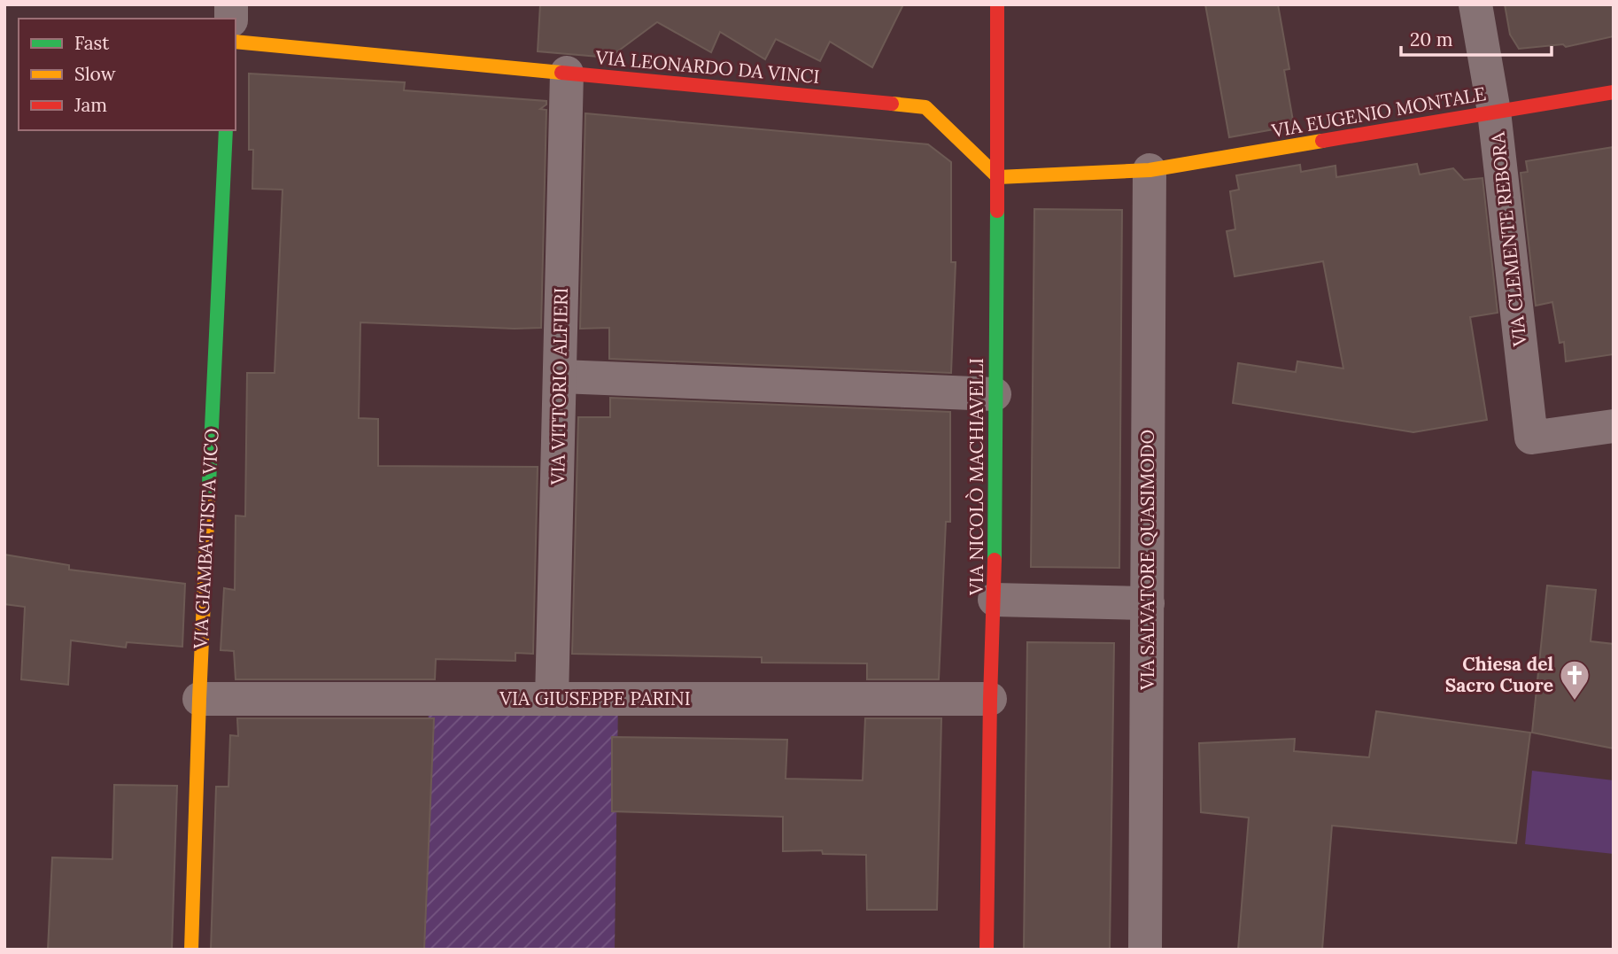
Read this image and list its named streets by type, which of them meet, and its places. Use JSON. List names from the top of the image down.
{
  "streets": {
    "street": [
      "VIA LEONARDO DA VINCI",
      "VIA EUGENIO MONTALE",
      "VIA CLEMENTE REBORA",
      "VIA VITTORIO ALFIERI",
      "VIA NICOLÒ MACHIAVELLI",
      "VIA GIAMBATTISTA VICO",
      "VIA SALVATORE QUASIMODO",
      "VIA GIUSEPPE PARINI"
    ]
  },
  "crossings": [
    ["VIA LEONARDO DA VINCI", "VIA VITTORIO ALFIERI"],
    ["VIA LEONARDO DA VINCI", "VIA NICOLÒ MACHIAVELLI"],
    ["VIA EUGENIO MONTALE", "VIA CLEMENTE REBORA"],
    ["VIA EUGENIO MONTALE", "VIA SALVATORE QUASIMODO"],
    ["VIA VITTORIO ALFIERI", "VIA GIUSEPPE PARINI"],
    ["VIA NICOLÒ MACHIAVELLI", "VIA GIUSEPPE PARINI"],
    ["VIA GIAMBATTISTA VICO", "VIA GIUSEPPE PARINI"]
  ],
  "places": {
    "church": ["Chiesa del Sacro Cuore"]
  },
  "legend": ["Fast", "Slow", "Jam"],
  "scale_bar": "20 m"
}
